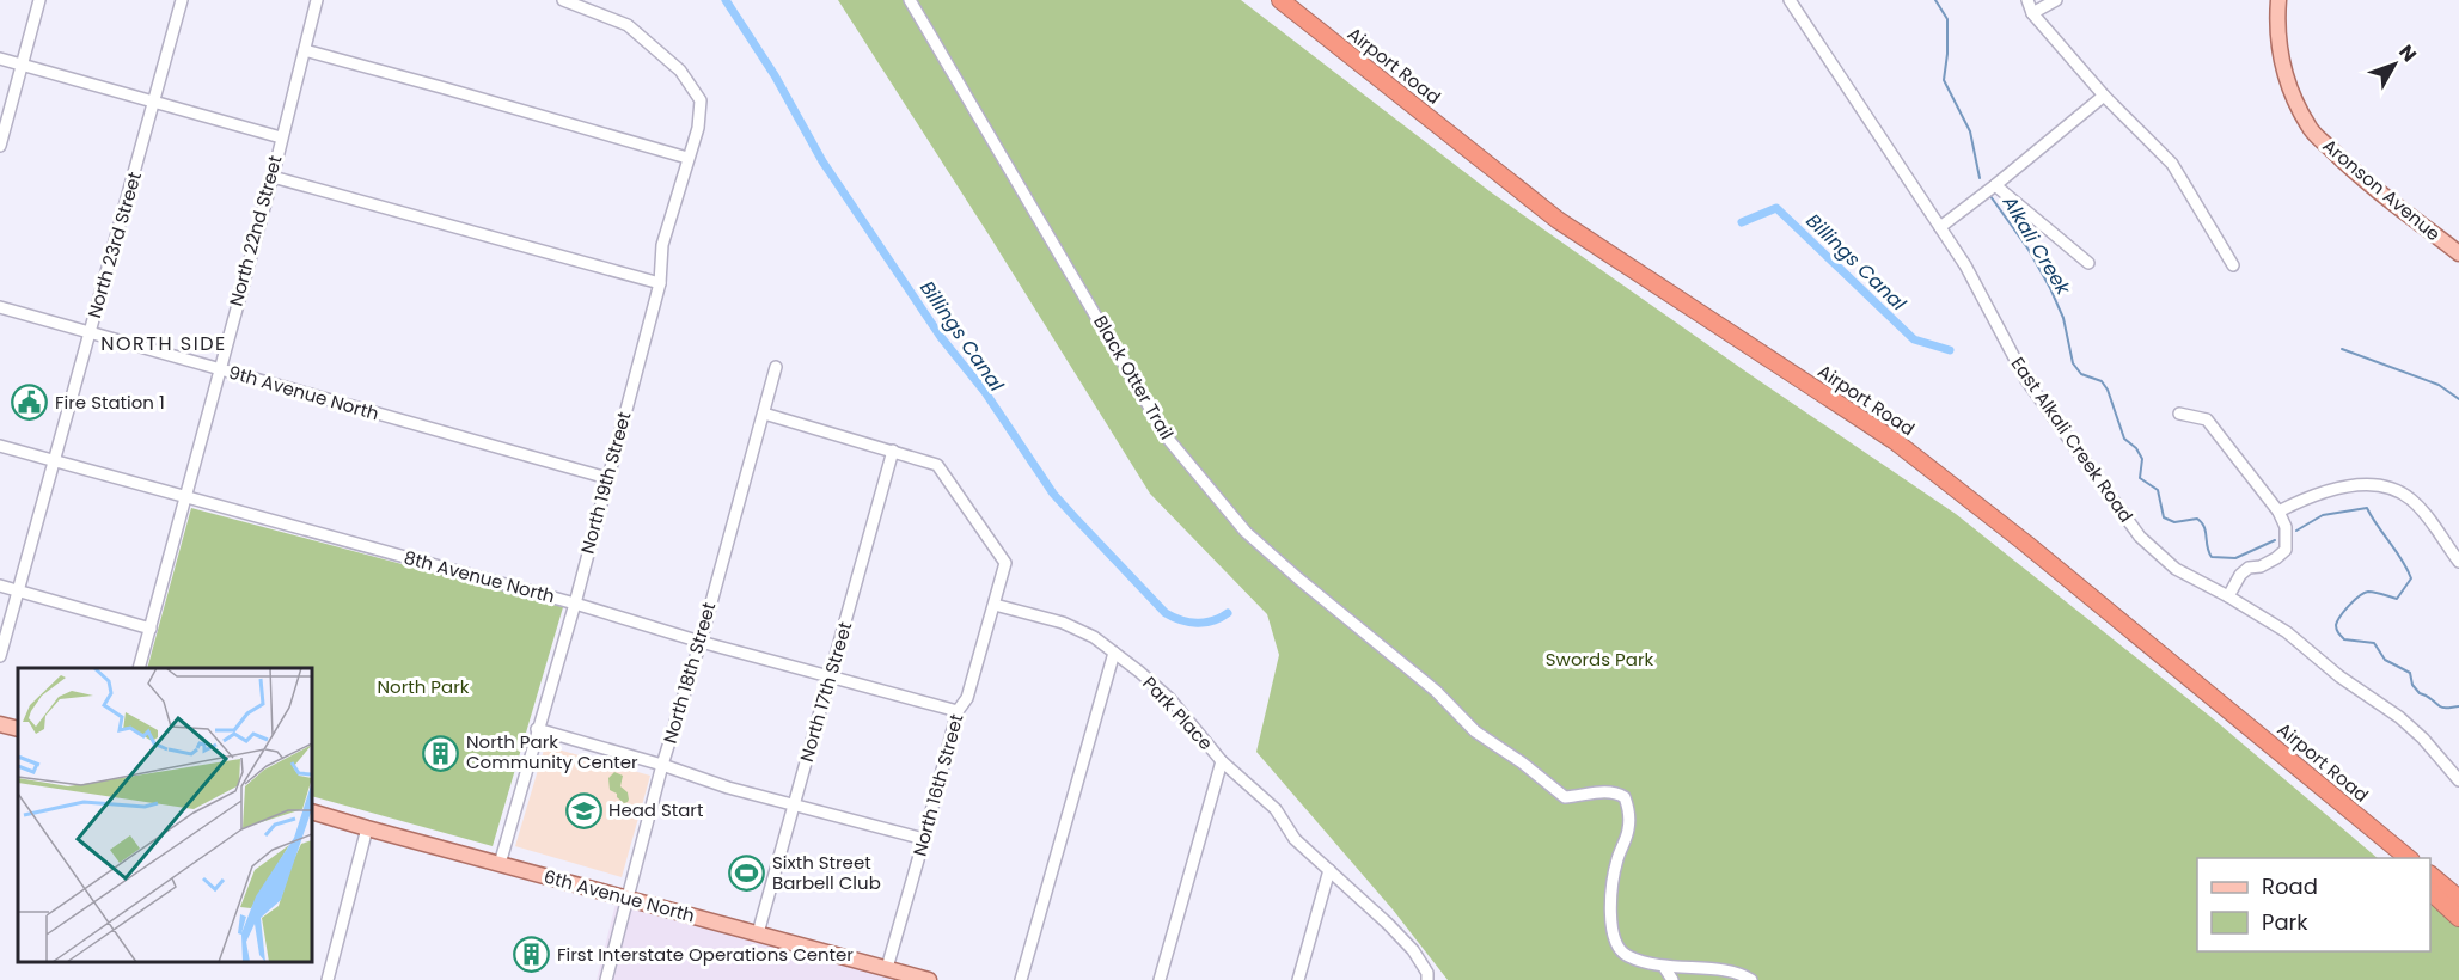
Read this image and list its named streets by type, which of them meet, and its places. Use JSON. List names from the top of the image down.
{
  "streets": {
    "highway": ["Airport Road"],
    "main road": ["Aronson Avenue", "6th Avenue North"],
    "street": [
      "North 22nd Street",
      "North 23rd Street",
      "Black Otter Trail",
      "9th Avenue North",
      "East Alkali Creek Road",
      "North 19th Street",
      "8th Avenue North",
      "North 18th Street",
      "North 17th Street",
      "Park Place",
      "North 16th Street"
    ]
  },
  "crossings": [
    ["North 22nd Street", "9th Avenue North"],
    ["North 22nd Street", "8th Avenue North"],
    ["North 23rd Street", "9th Avenue North"],
    ["North 23rd Street", "8th Avenue North"],
    ["9th Avenue North", "North 19th Street"],
    ["North 19th Street", "8th Avenue North"],
    ["North 19th Street", "6th Avenue North"],
    ["8th Avenue North", "North 18th Street"],
    ["8th Avenue North", "North 17th Street"],
    ["8th Avenue North", "North 16th Street"],
    ["North 18th Street", "6th Avenue North"],
    ["North 17th Street", "North 16th Street"],
    ["North 17th Street", "6th Avenue North"],
    ["Park Place", "North 16th Street"],
    ["North 16th Street", "6th Avenue North"]
  ],
  "districts": ["NORTH SIDE"],
  "water": ["Alkali Creek", "Billings Canal"],
  "parks": ["Swords Park", "North Park"],
  "places": {
    "public building": ["Fire Station 1"],
    "building": ["North Park Community Center", "First Interstate Operations Center"],
    "school or university": ["Head Start"],
    "sports": ["Sixth Street Barbell Club"]
  },
  "legend": ["Road", "Park"],
  "north": "top right"
}
